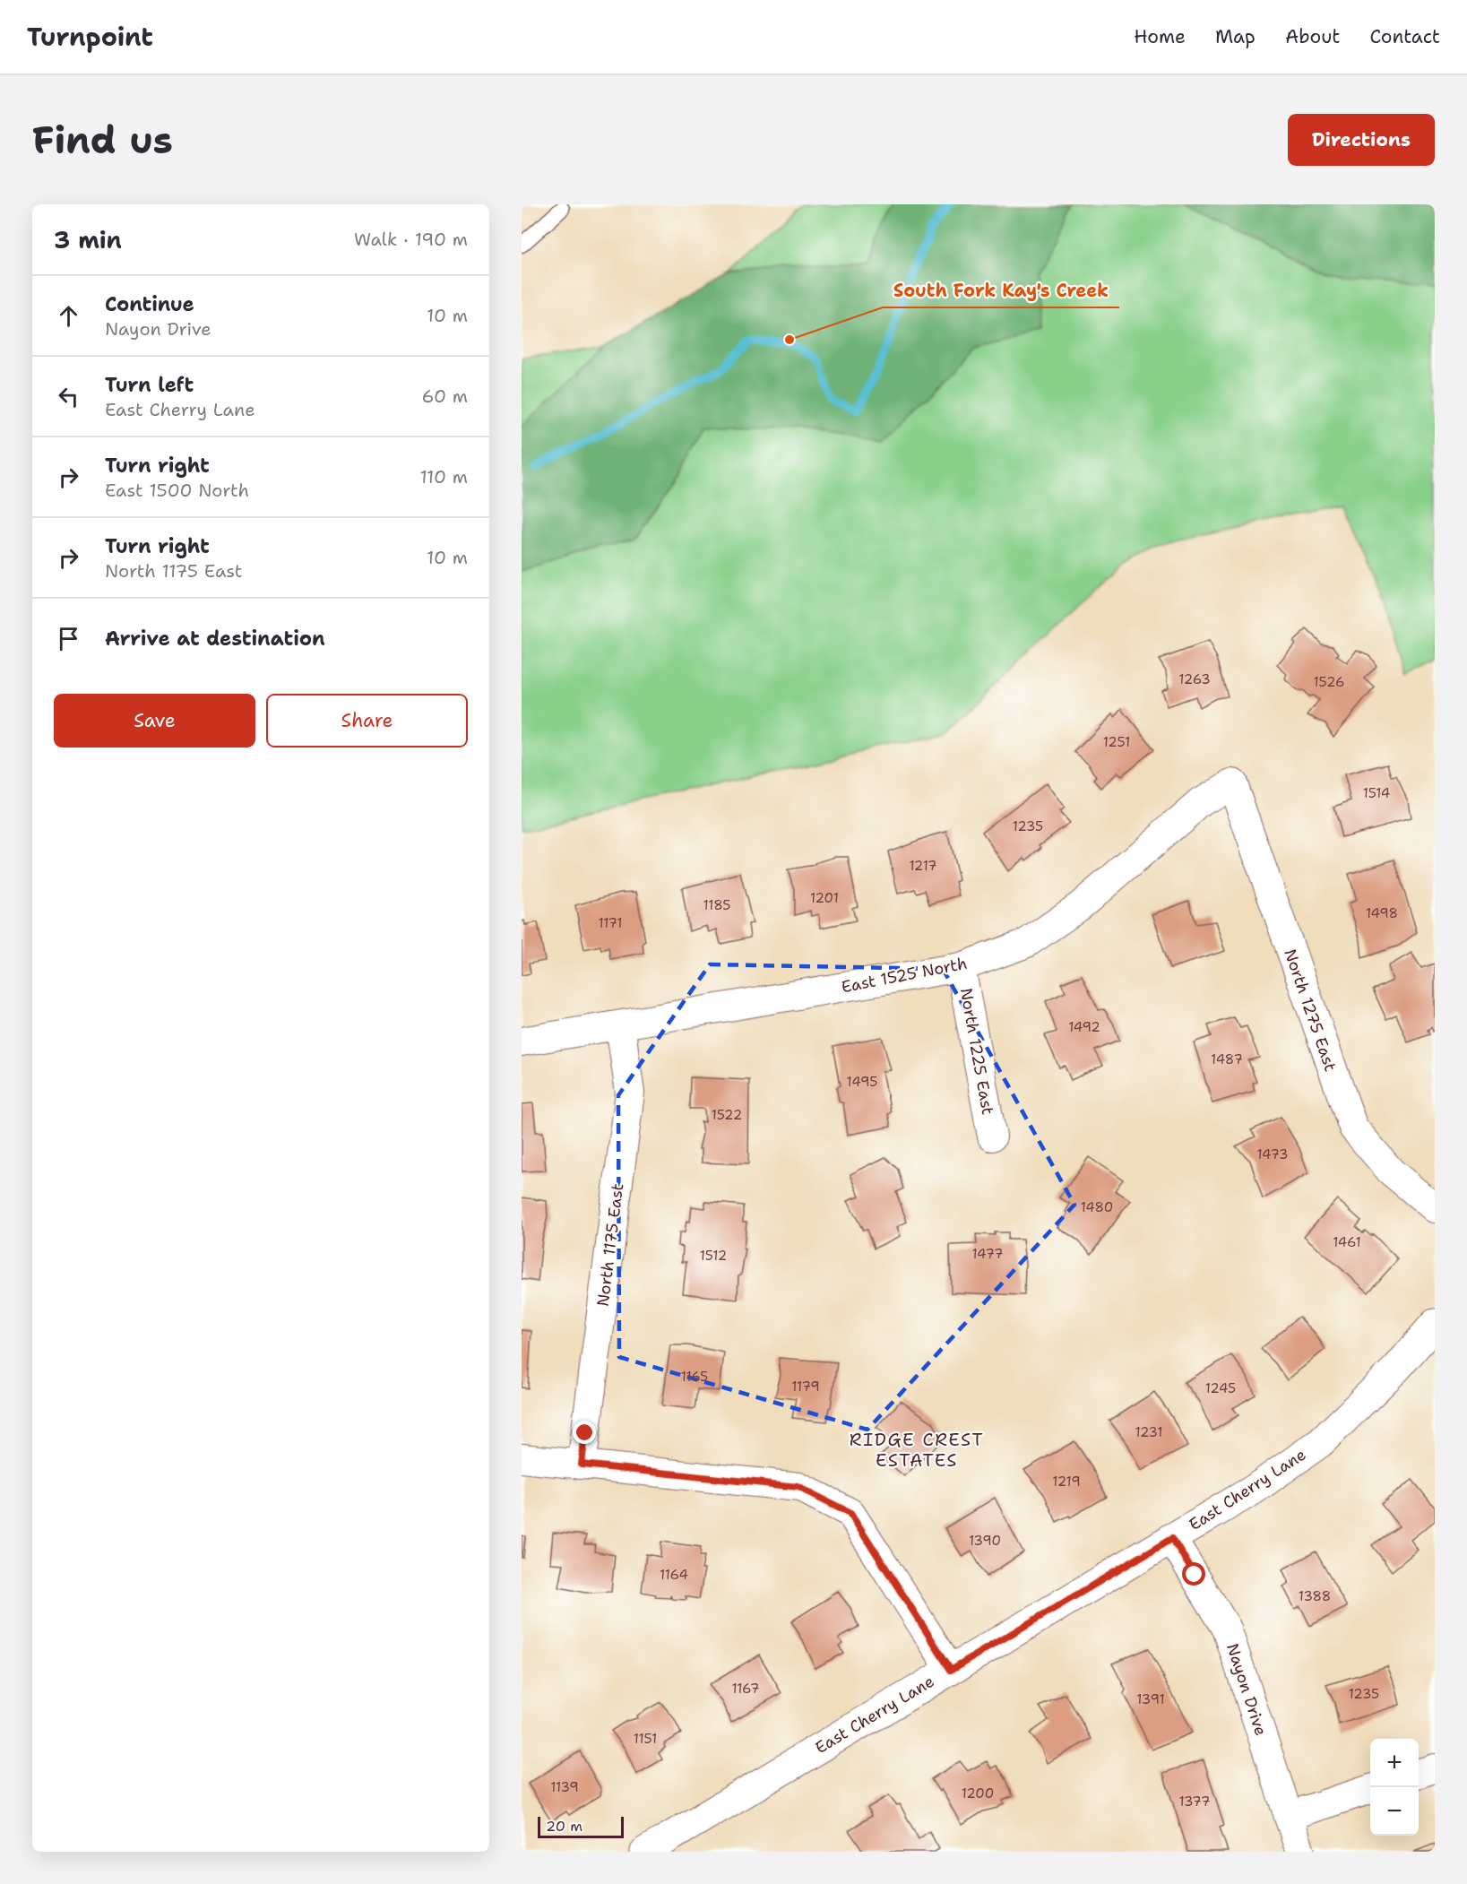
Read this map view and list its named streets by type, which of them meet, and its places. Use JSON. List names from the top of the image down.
{
  "streets": {
    "street": [
      "East 1525 North",
      "North 1275 East",
      "North 1225 East",
      "North 1175 East",
      "East Cherry Lane",
      "Nayon Drive"
    ]
  },
  "crossings": [
    ["East 1525 North", "North 1275 East"],
    ["East 1525 North", "North 1225 East"],
    ["East 1525 North", "North 1175 East"],
    ["East Cherry Lane", "Nayon Drive"]
  ],
  "districts": ["RIDGE CREST ESTATES"],
  "places": ["South Fork Kay's Creek"],
  "house_numbers": [
    "1263",
    "1526",
    "1251",
    "1514",
    "1235",
    "1217",
    "1201",
    "1185",
    "1498",
    "1171",
    "1492",
    "1487",
    "1495",
    "1522",
    "1473",
    "1480",
    "1461",
    "1477",
    "1512",
    "1165",
    "1179",
    "1245",
    "1231",
    "1219",
    "1390",
    "1164",
    "1388",
    "1167",
    "1235",
    "1391",
    "1151",
    "1139",
    "1200",
    "1377"
  ],
  "scale_bar": "20 m",
  "page": {
    "header": "Turnpoint",
    "nav": [
      "Home",
      "Map",
      "About",
      "Contact"
    ],
    "buttons": [
      "Directions",
      ["Save", "Share"]
    ],
    "title": "Find us",
    "heading": ["3 min", "Walk · 190 m"],
    "list": [
      ["Continue", "Nayon Drive", "10 m"],
      ["Turn left", "East Cherry Lane", "60 m"],
      ["Turn right", "East 1500 North", "110 m"],
      ["Turn right", "North 1175 East", "10 m"],
      "Arrive at destination"
    ],
    "map_buttons": ["+", "−"],
    "scale": "20 m"
  }
}
